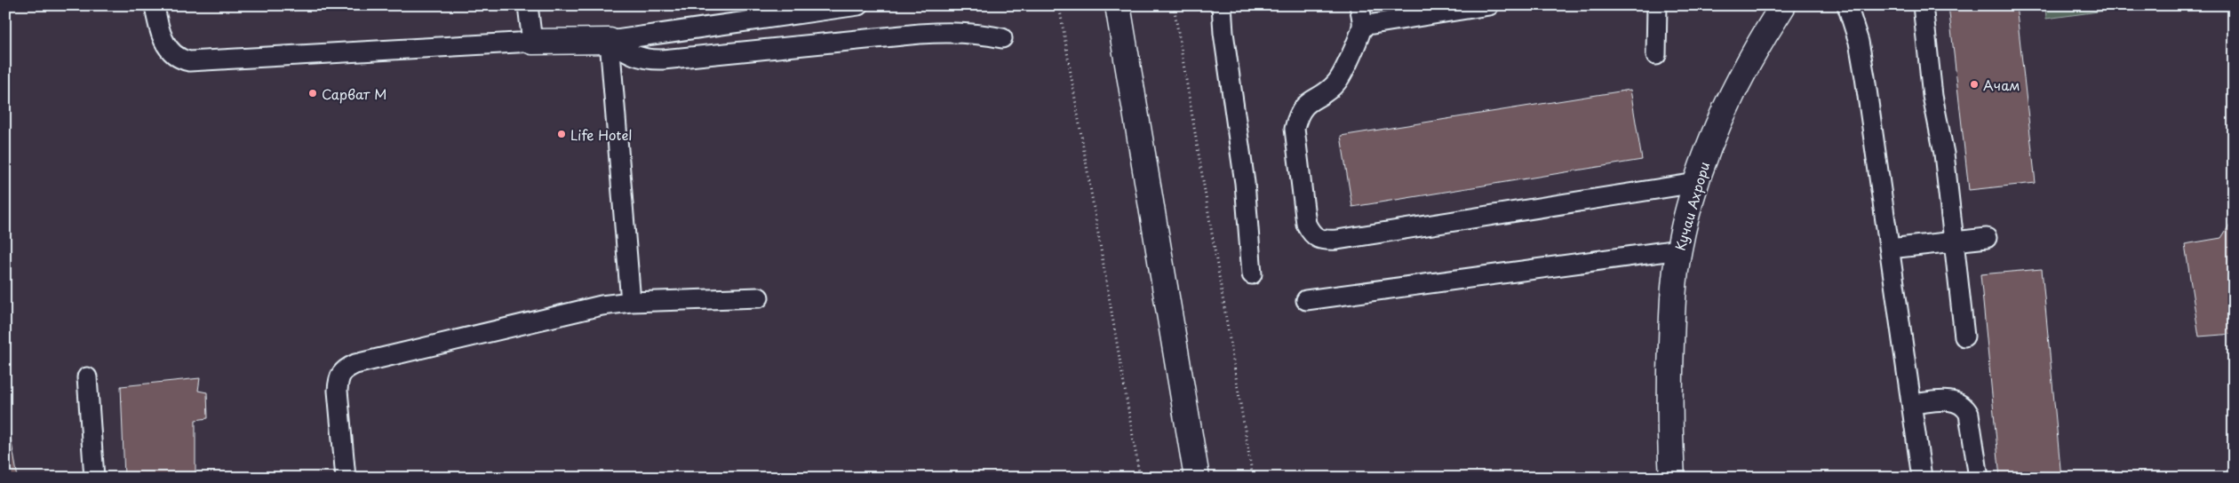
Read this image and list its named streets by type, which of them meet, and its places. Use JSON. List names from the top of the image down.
{
  "streets": {
    "street": ["Кучаи Ахрори"]
  },
  "places": ["Ачам", "Сарват М", "Life Hotel"]
}
